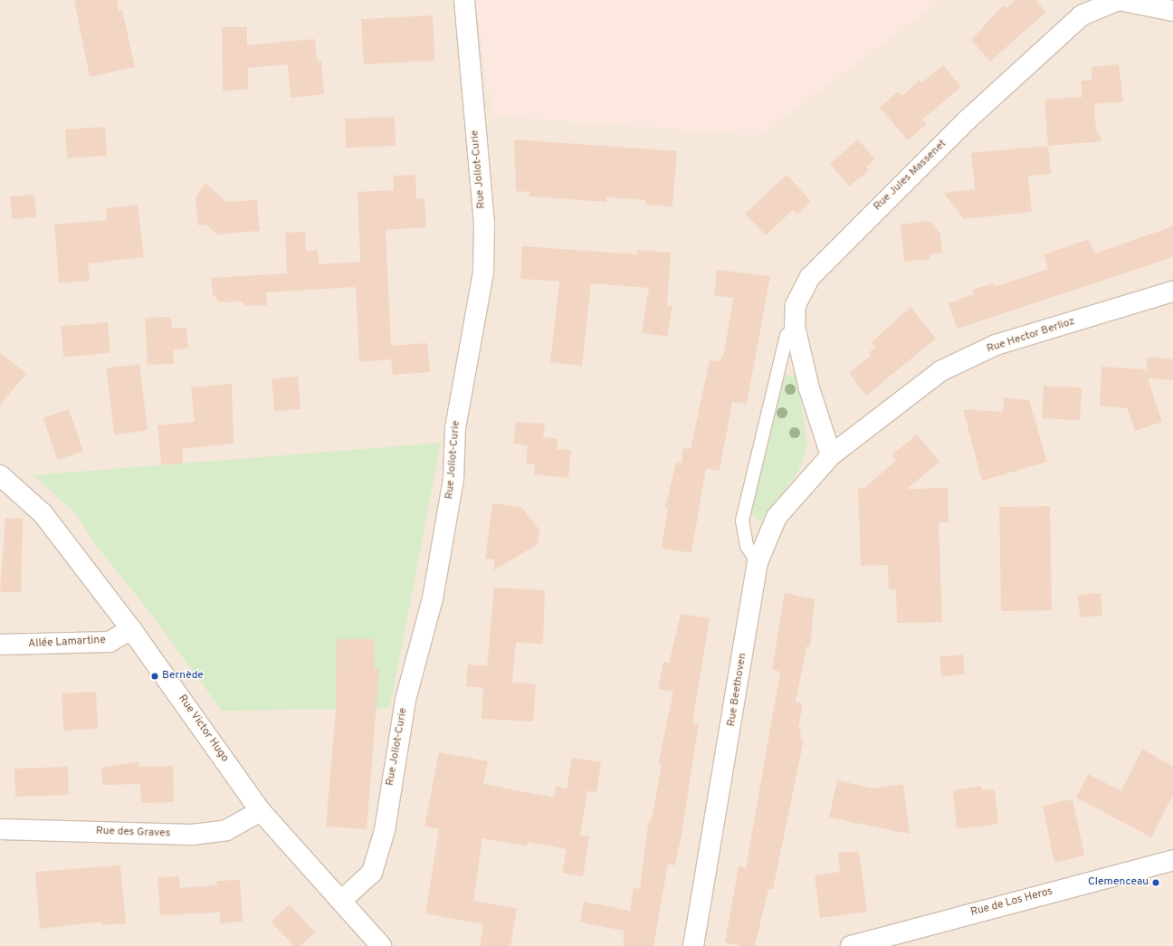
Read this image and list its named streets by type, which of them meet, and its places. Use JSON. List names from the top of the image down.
{
  "streets": {
    "street": [
      "Rue Joliot-Curie",
      "Rue Jules Massenet",
      "Rue Hector Berlioz",
      "Allée Lamartine",
      "Rue Beethoven",
      "Rue Victor Hugo",
      "Rue des Graves",
      "Rue de Los Heros"
    ]
  },
  "crossings": [
    ["Rue Joliot-Curie", "Rue Victor Hugo"],
    ["Rue Jules Massenet", "Rue Hector Berlioz"],
    ["Rue Jules Massenet", "Rue Beethoven"],
    ["Rue Hector Berlioz", "Rue Beethoven"],
    ["Allée Lamartine", "Rue Victor Hugo"],
    ["Rue Victor Hugo", "Rue des Graves"]
  ],
  "places": ["Bernède", "Clemenceau"]
}
